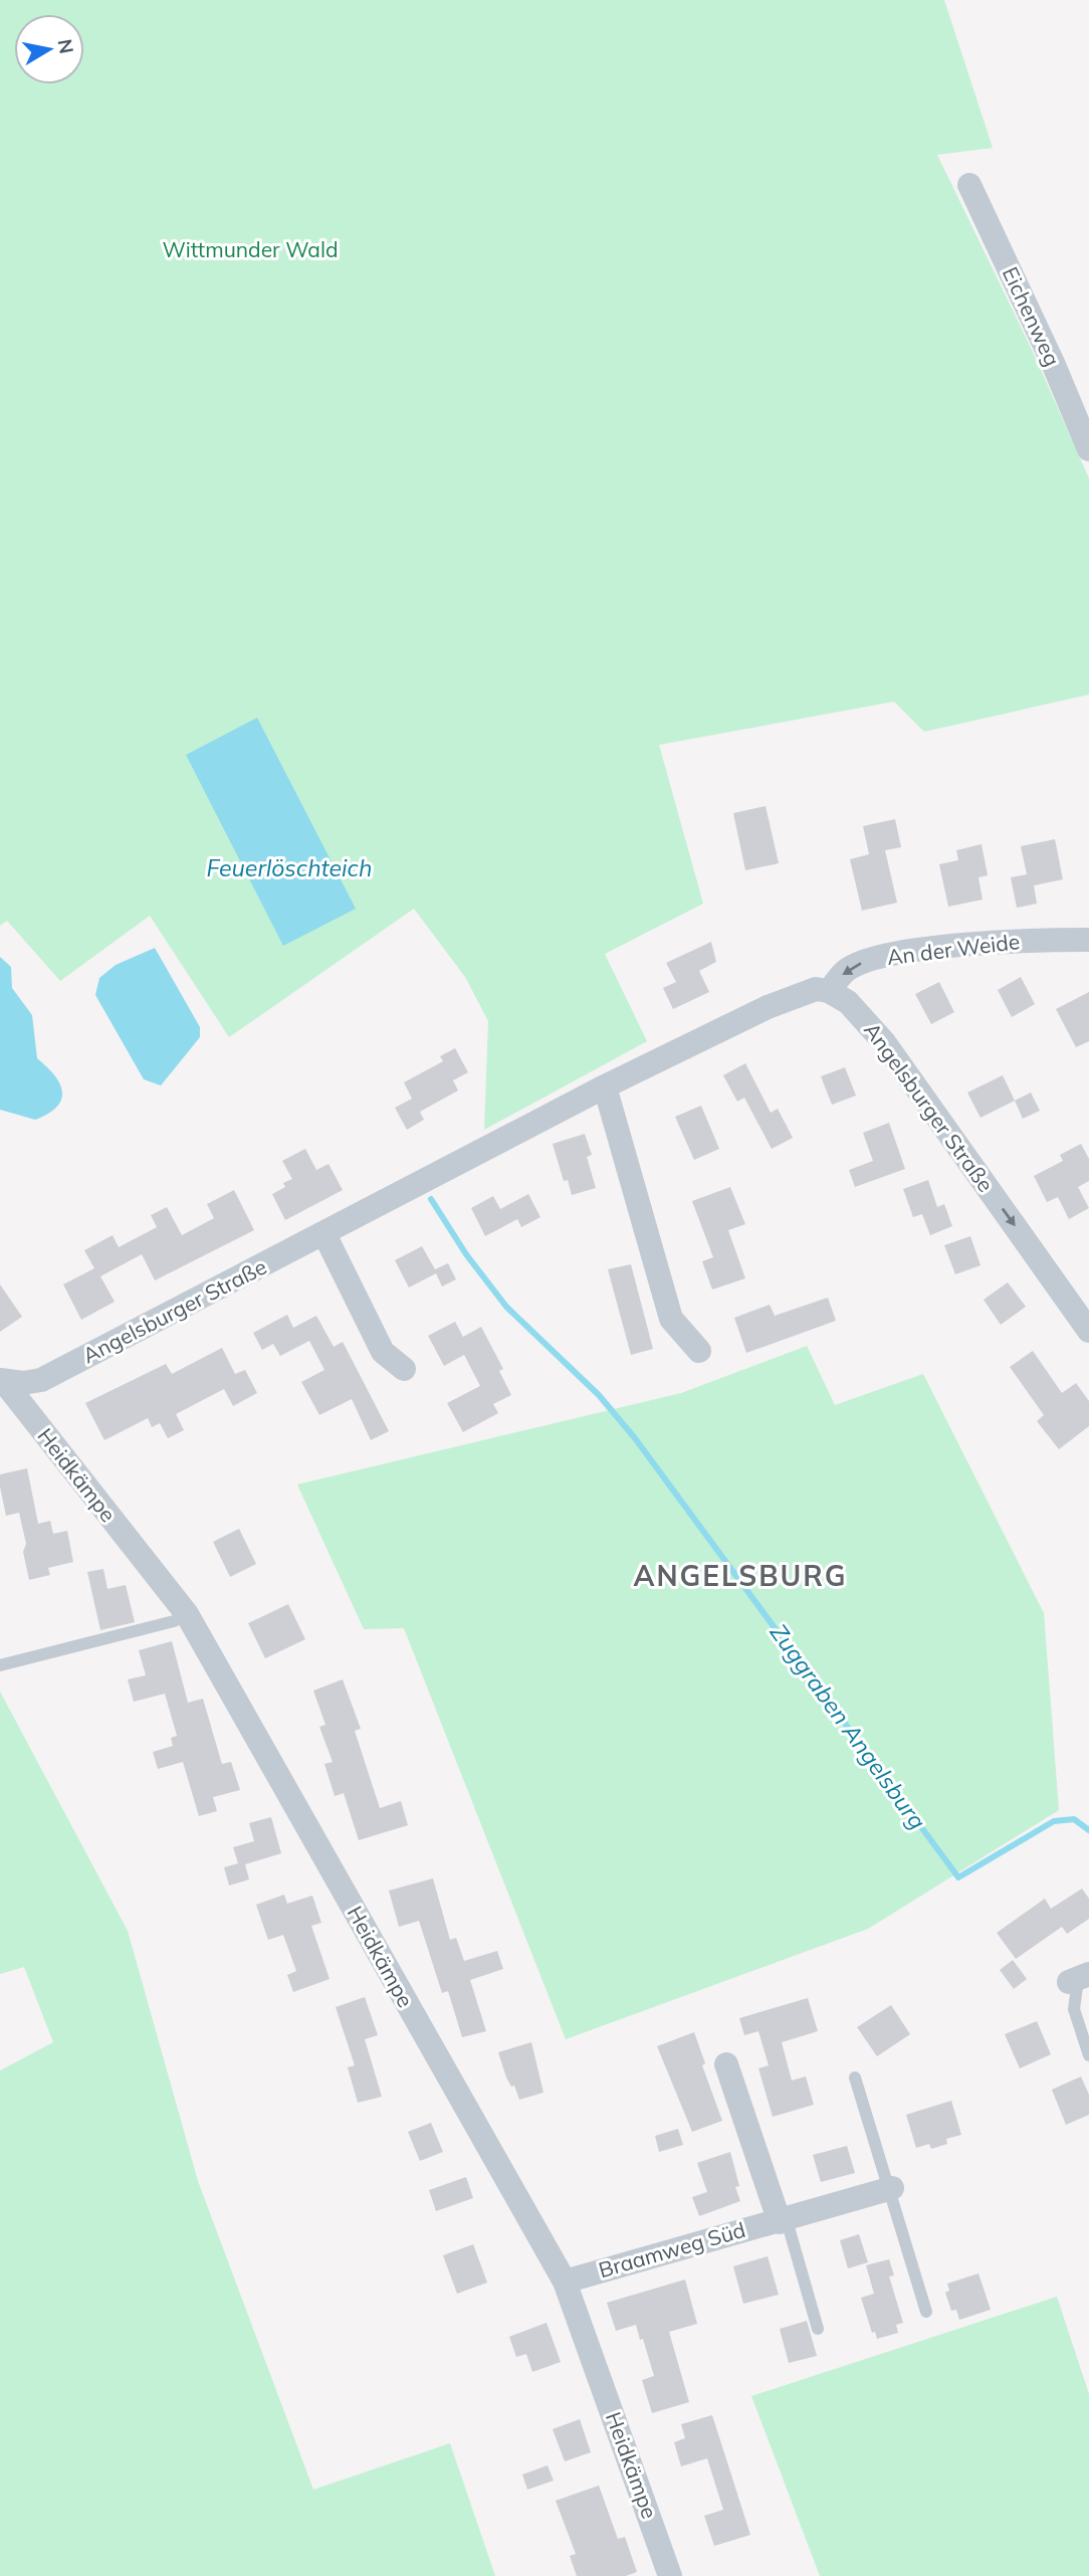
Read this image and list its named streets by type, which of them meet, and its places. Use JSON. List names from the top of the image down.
{
  "streets": {
    "street": [
      "Eichenweg",
      "An der Weide",
      "Angelsburger Straße",
      "Heidkämpe",
      "Braamweg Süd"
    ]
  },
  "crossings": [
    ["An der Weide", "Angelsburger Straße"],
    ["Angelsburger Straße", "Heidkämpe"],
    ["Heidkämpe", "Braamweg Süd"]
  ],
  "one_way": ["An der Weide"],
  "districts": ["ANGELSBURG"],
  "water": ["Feuerlöschteich", "Zuggraben Angelsburg"],
  "parks": ["Wittmunder Wald"],
  "north": "right"
}
